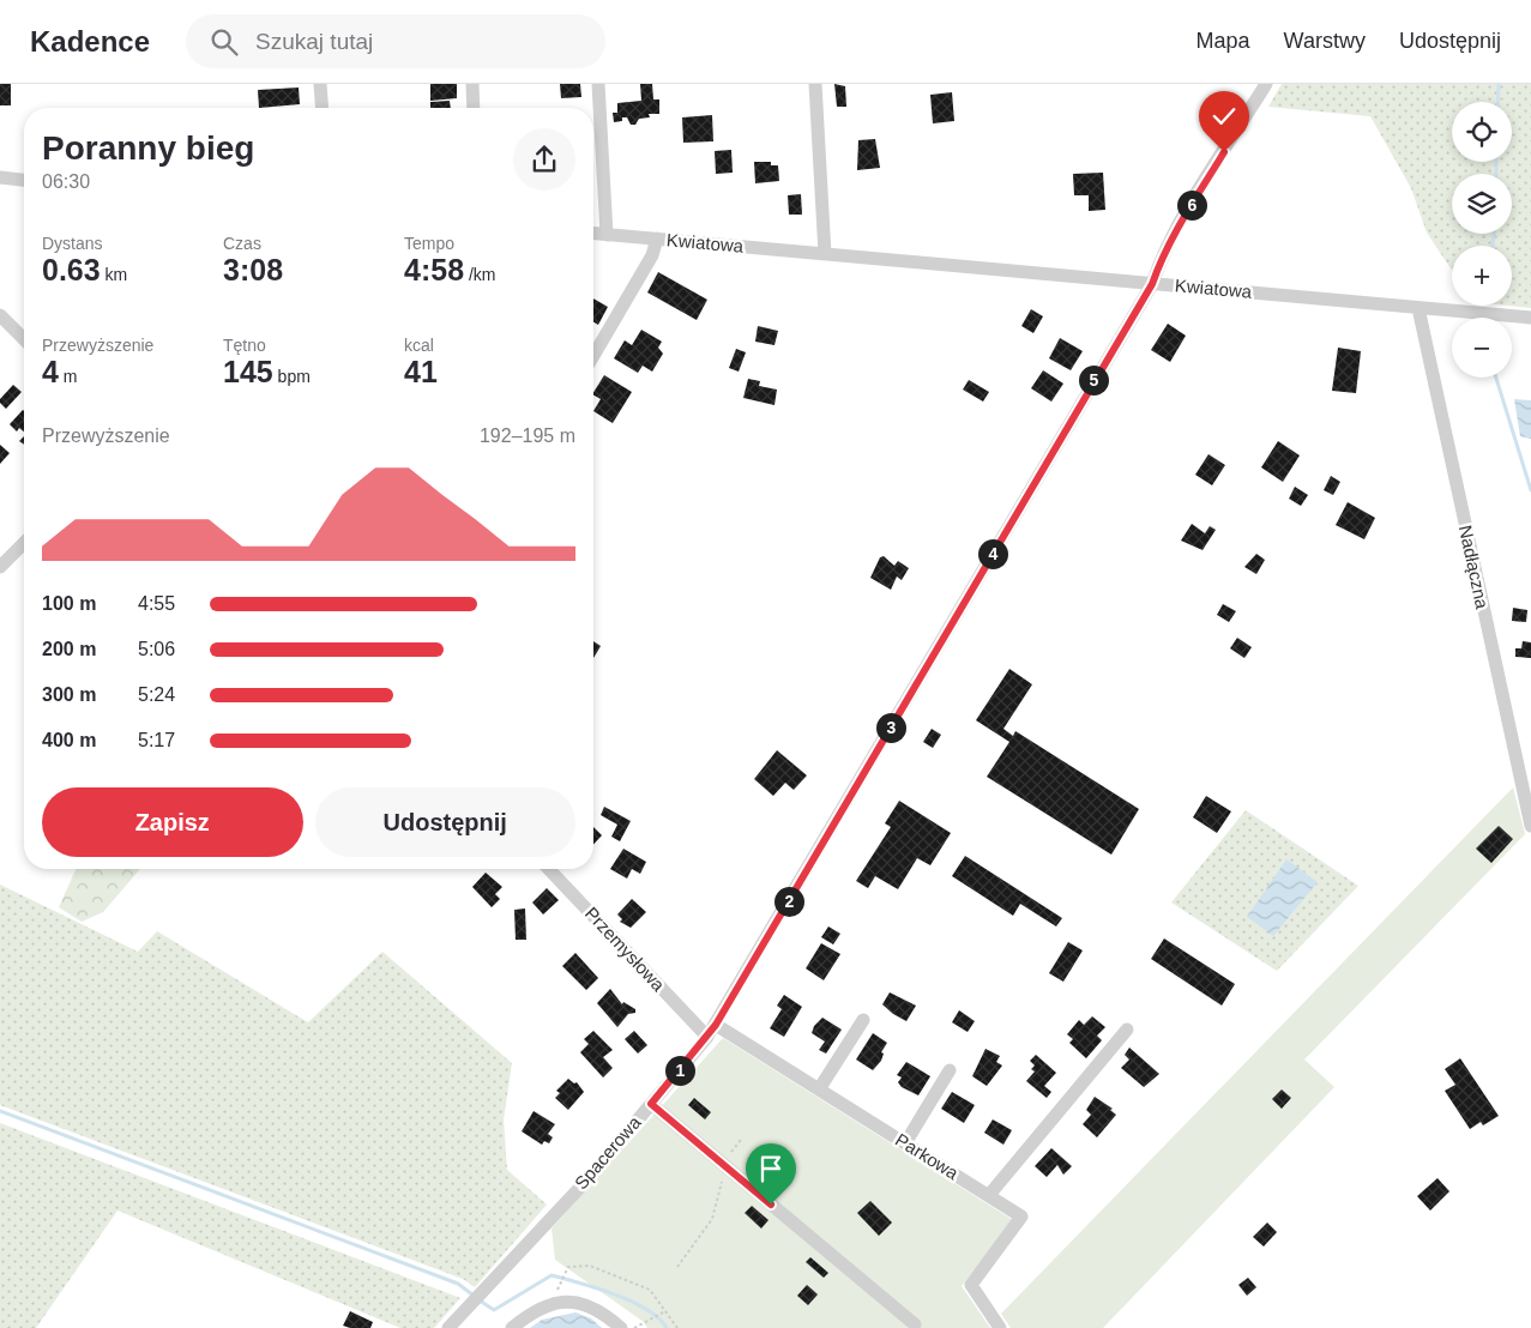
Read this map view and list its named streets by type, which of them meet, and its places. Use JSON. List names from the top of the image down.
{
  "streets": {
    "street": [
      "Kwiatowa",
      "Nadłączna",
      "Przemysłowa",
      "Spacerowa",
      "Parkowa"
    ]
  },
  "crossings": [
    ["Kwiatowa", "Nadłączna"],
    ["Kwiatowa", "Spacerowa"],
    ["Przemysłowa", "Spacerowa"],
    ["Przemysłowa", "Parkowa"],
    ["Spacerowa", "Parkowa"]
  ],
  "page": {
    "header": "Kadence",
    "search": "Szukaj tutaj",
    "nav": ["Mapa", "Warstwy", "Udostępnij"],
    "map_buttons": ["+", "−"],
    "heading": ["Poranny bieg", "06:30"],
    "pins": [
      "6",
      "5",
      "4",
      "3",
      "2",
      "1"
    ],
    "stats": [
      ["Dystans", "0.63 km"],
      ["Czas", "3:08"],
      ["Tempo", "4:58 /km"],
      ["Przewyższenie", "4 m"],
      ["Tętno", "145 bpm"],
      ["kcal", "41"]
    ],
    "chart": ["Przewyższenie", "192–195 m"],
    "list": [
      {
        "name": "100 m",
        "note": "4:55"
      },
      {
        "name": "200 m",
        "note": "5:06"
      },
      {
        "name": "300 m",
        "note": "5:24"
      },
      {
        "name": "400 m",
        "note": "5:17"
      }
    ],
    "buttons": ["Zapisz", "Udostępnij"]
  }
}
